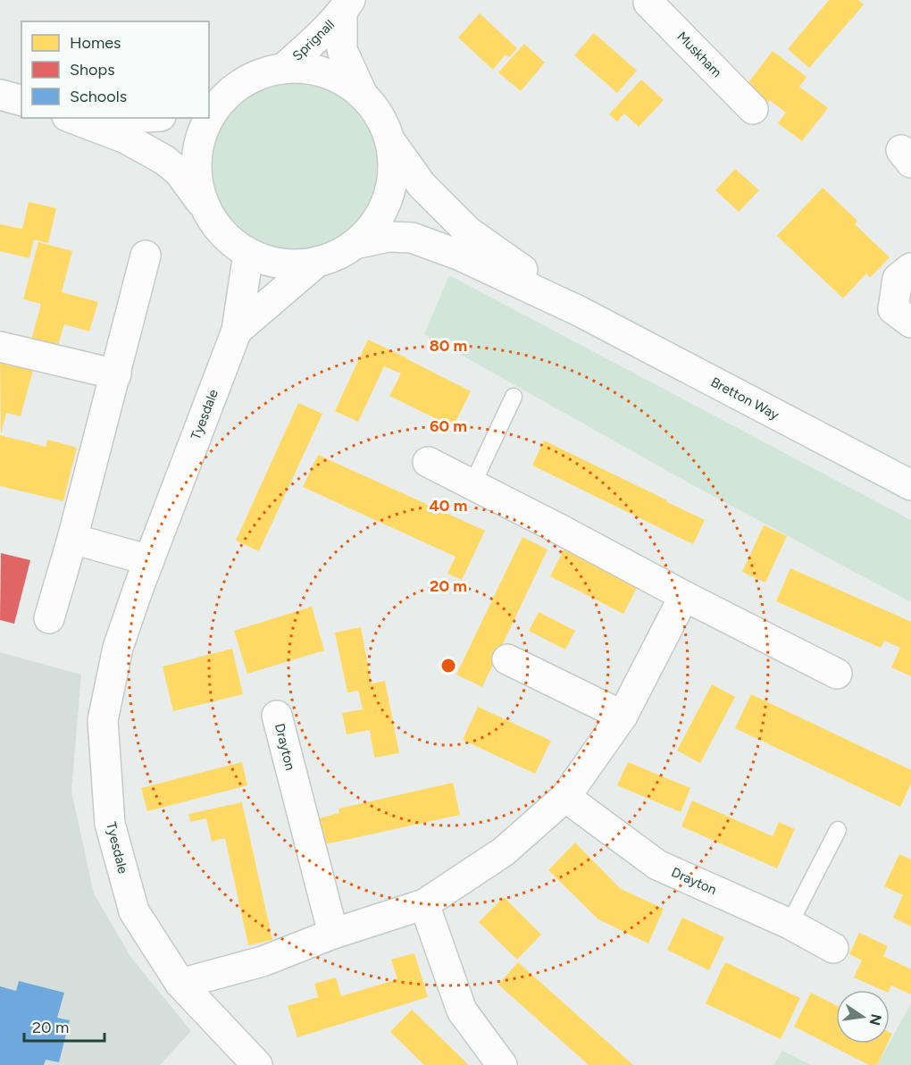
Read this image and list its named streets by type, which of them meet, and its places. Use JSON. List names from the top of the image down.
{
  "streets": {
    "street": [
      "Sprignall",
      "Muskham",
      "Bretton Way",
      "Tyesdale",
      "Drayton"
    ]
  },
  "legend": ["Homes", "Shops", "Schools"],
  "scale_bar": "20 m",
  "north": "right",
  "rings": [
    "80 m",
    "60 m",
    "40 m",
    "20 m"
  ]
}
